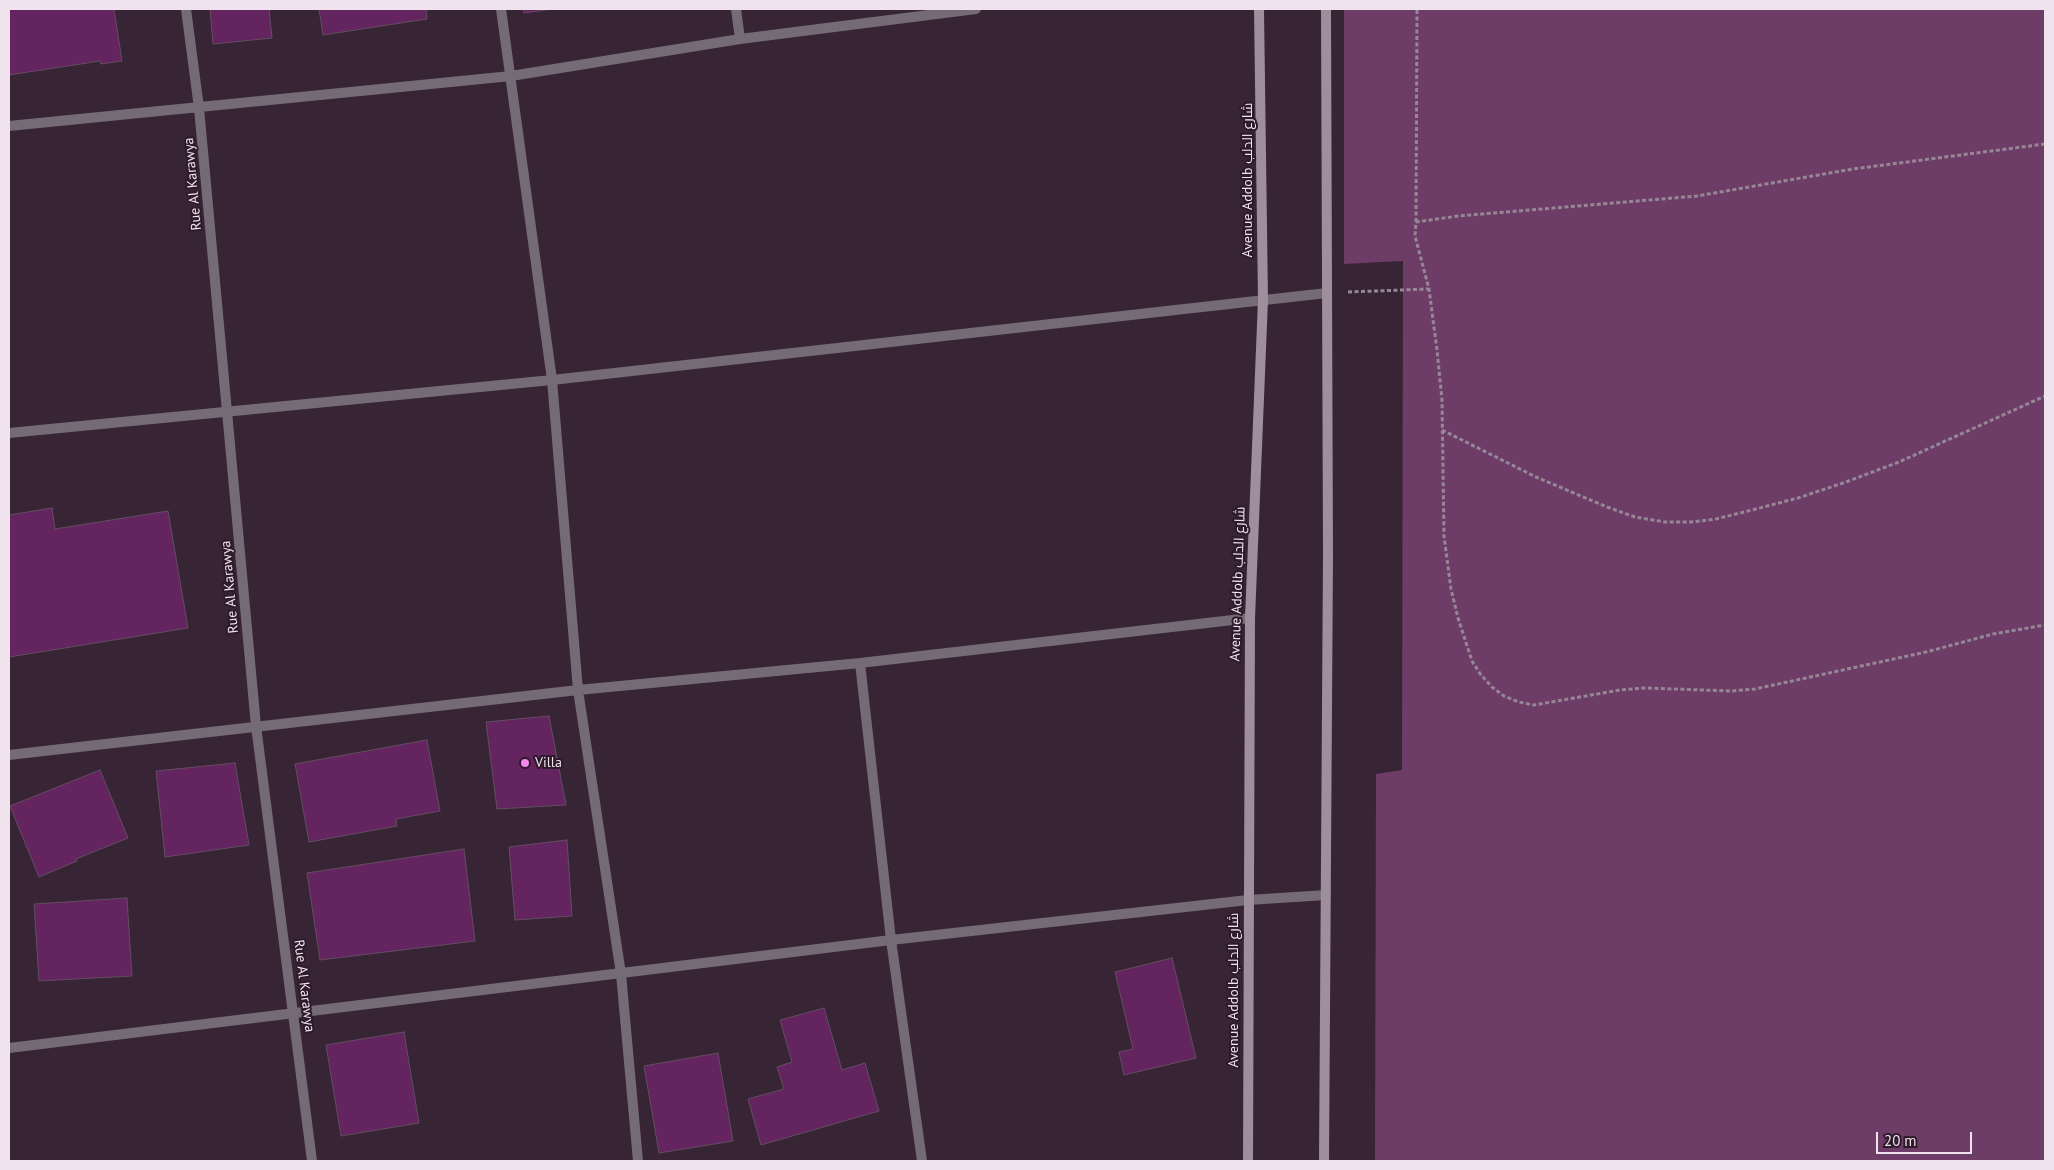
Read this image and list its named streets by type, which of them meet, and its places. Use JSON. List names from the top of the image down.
{
  "streets": {
    "street": ["Avenue Addolb شارع الدلب", "Rue Al Karawya"]
  },
  "places": ["Villa"],
  "scale_bar": "20 m"
}
